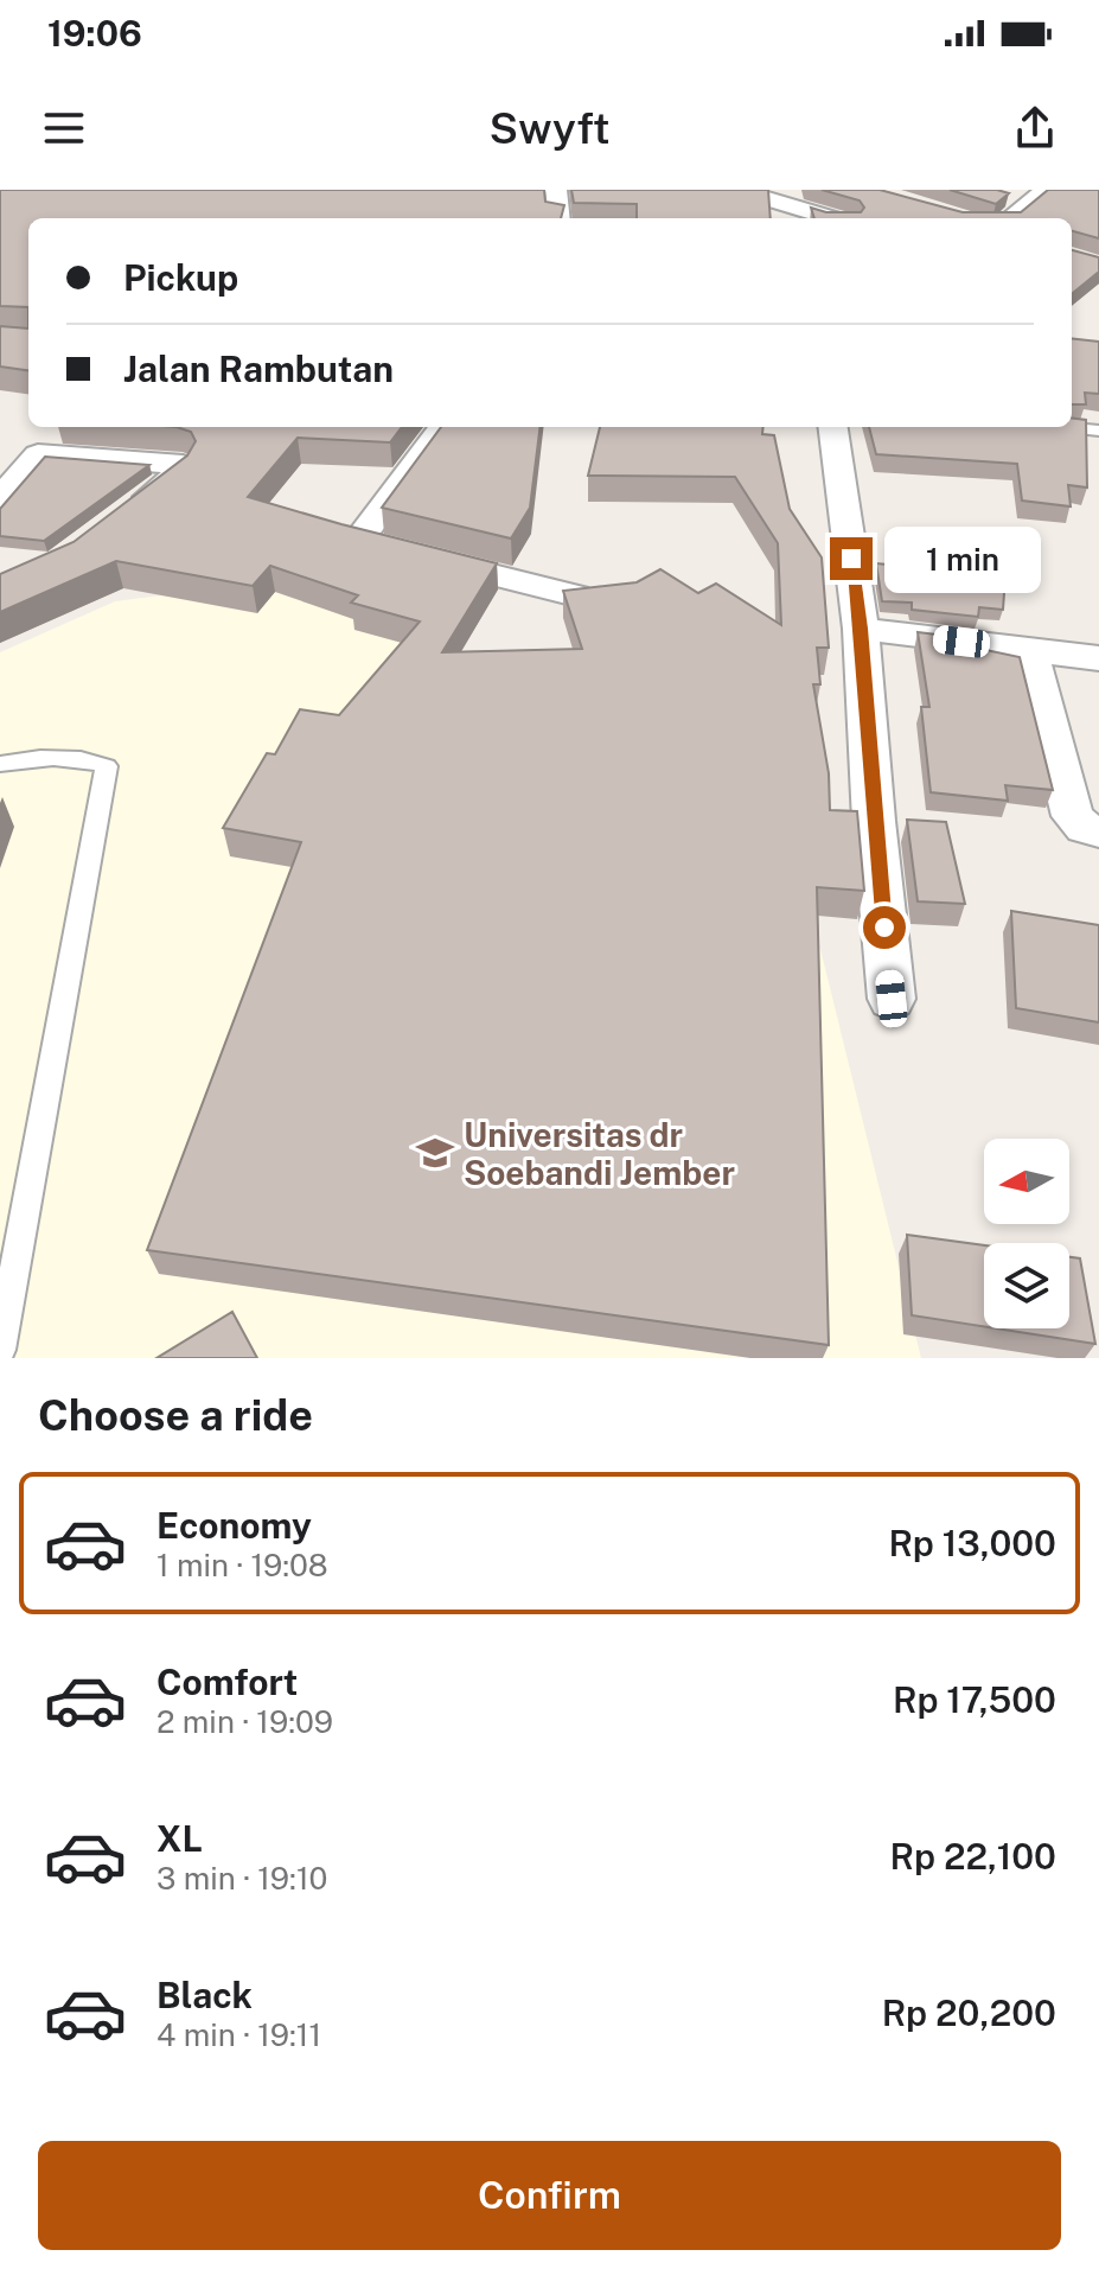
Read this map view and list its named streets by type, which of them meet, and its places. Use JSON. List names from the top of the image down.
{
  "places": {
    "school or university": ["Universitas dr Soebandi Jember"]
  },
  "north": "left",
  "page": {
    "status": "19:06",
    "header": "Swyft",
    "banner": ["Pickup", "Jalan Rambutan"],
    "bubble": "1 min",
    "heading": "Choose a ride",
    "list": [
      {
        "name": "Economy",
        "note": "1 min · 19:08",
        "value": "Rp 13,000"
      },
      {
        "name": "Comfort",
        "note": "2 min · 19:09",
        "value": "Rp 17,500"
      },
      {
        "name": "XL",
        "note": "3 min · 19:10",
        "value": "Rp 22,100"
      },
      {
        "name": "Black",
        "note": "4 min · 19:11",
        "value": "Rp 20,200"
      }
    ],
    "buttons": "Confirm"
  }
}
